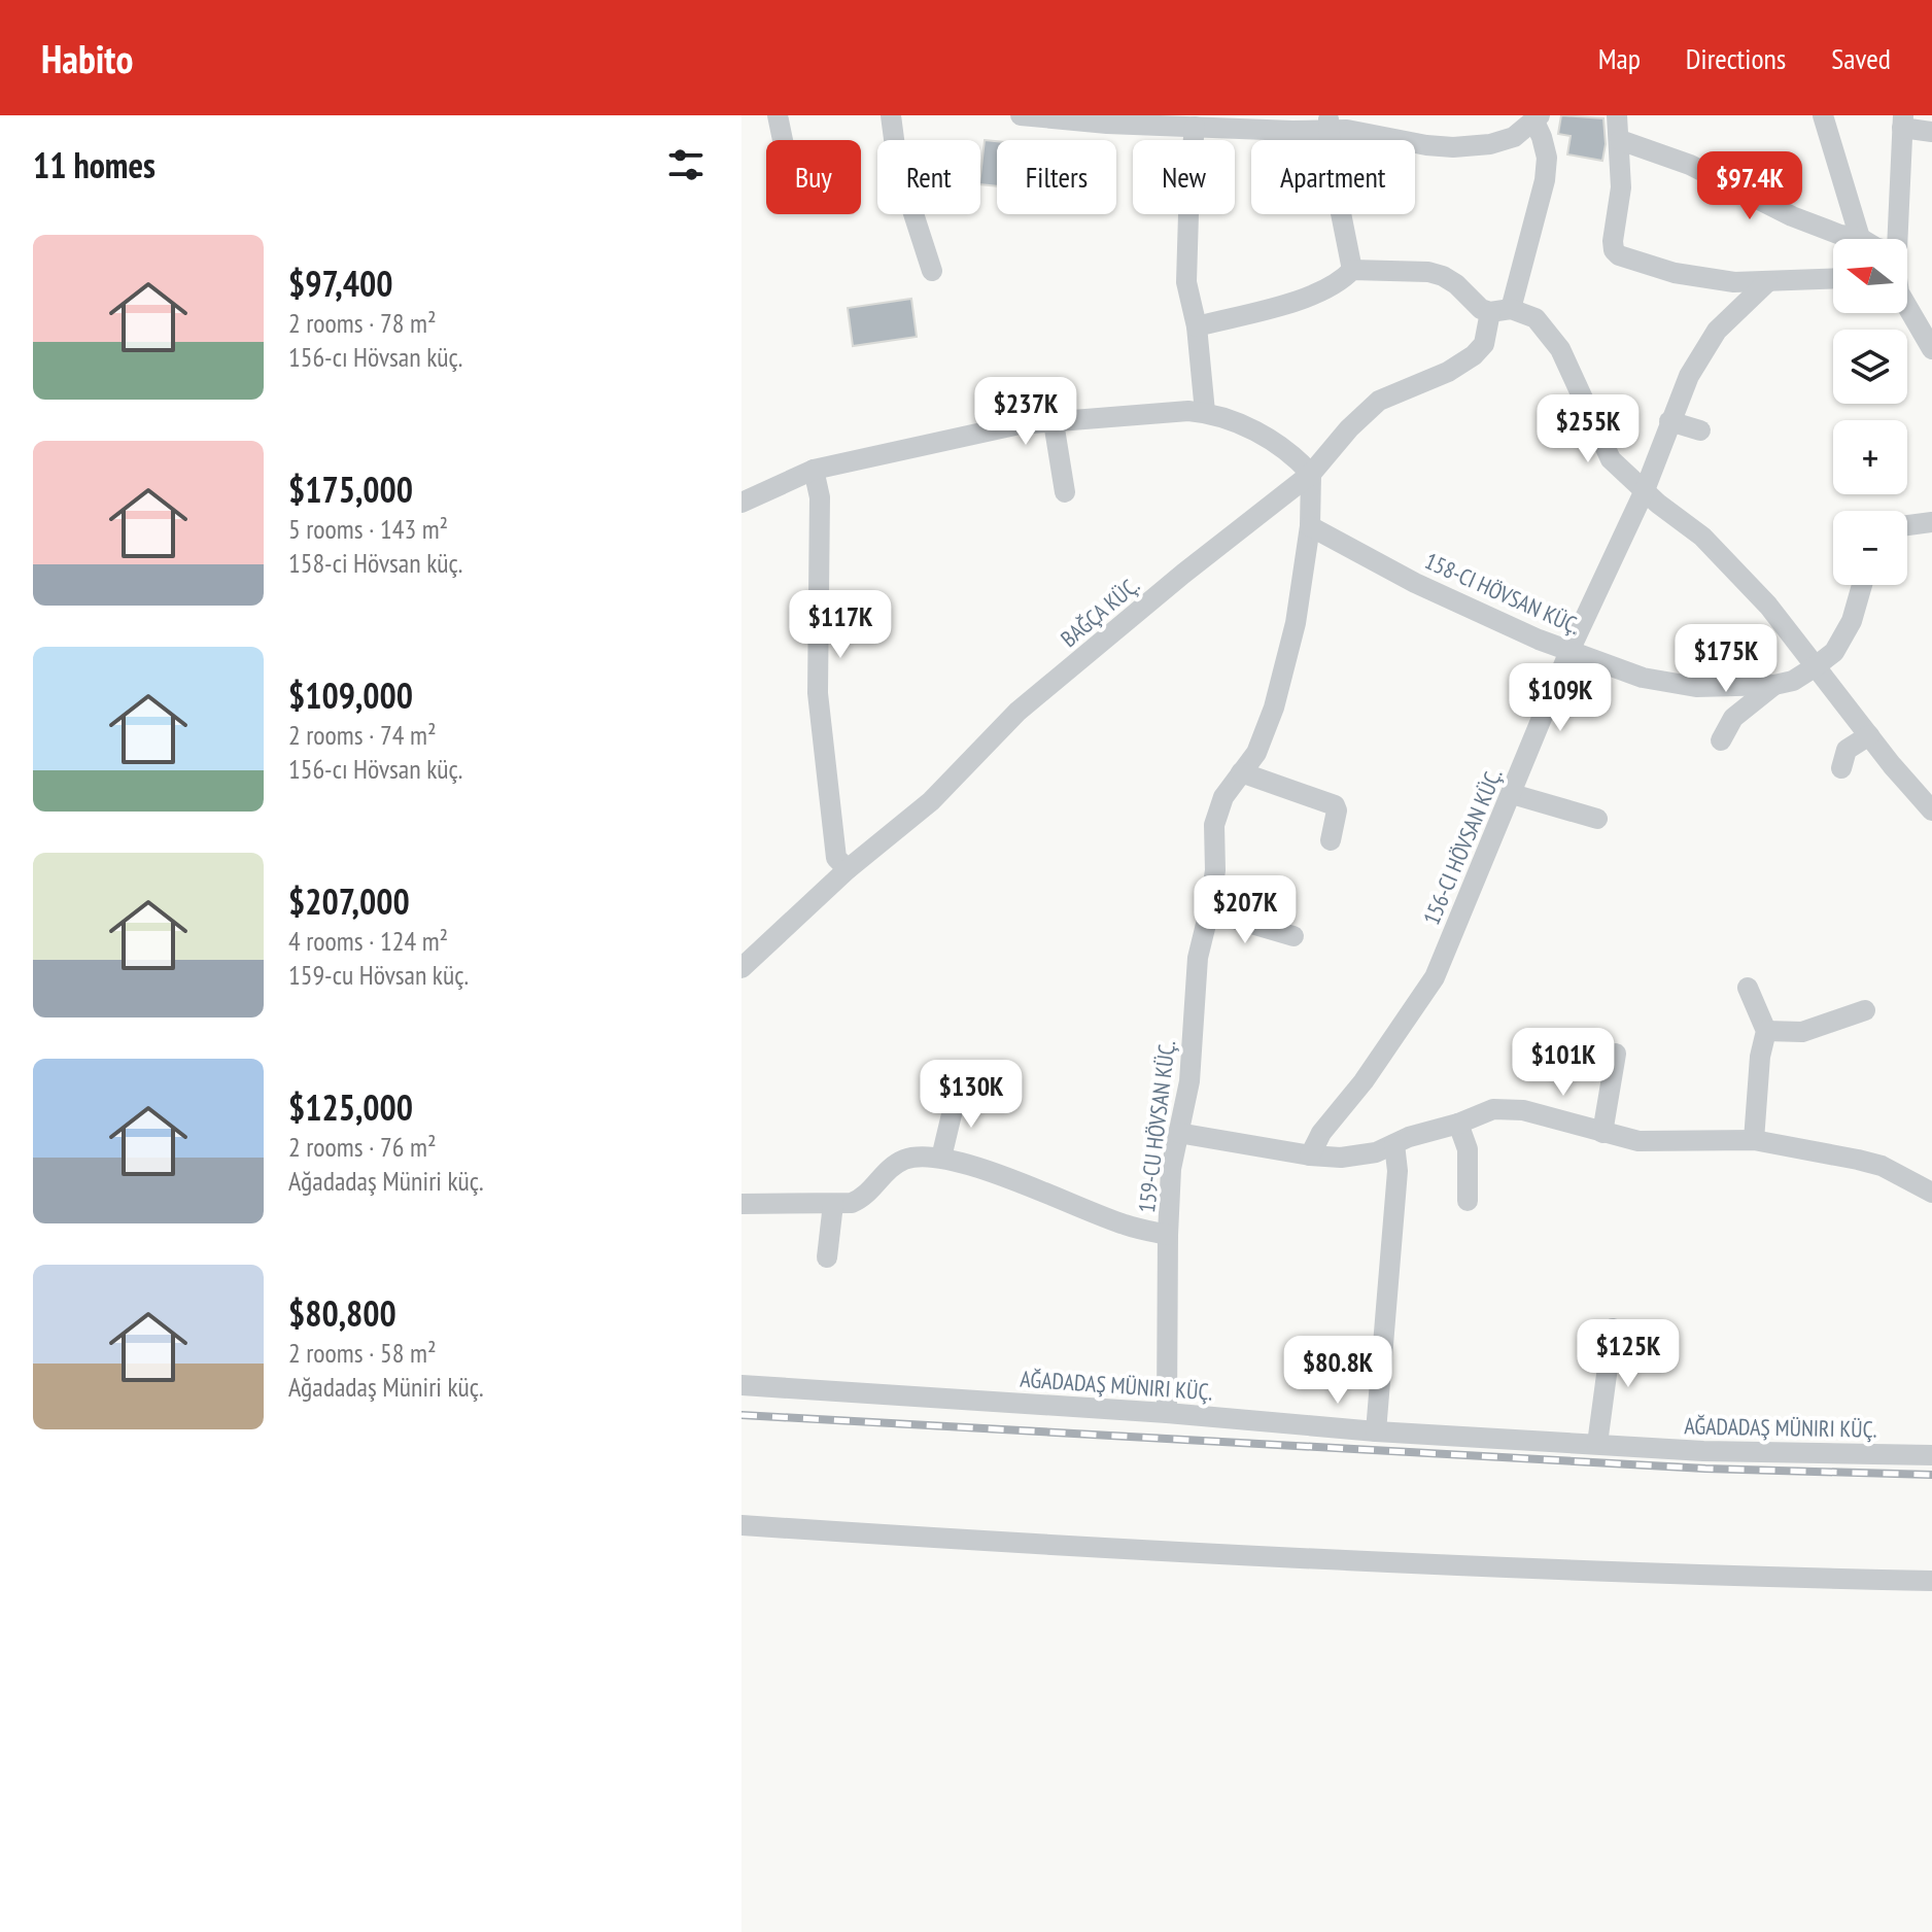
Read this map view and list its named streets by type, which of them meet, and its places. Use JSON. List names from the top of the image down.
{
  "streets": {
    "street": [
      "158-CI HÖVSAN KÜÇ.",
      "BAĞÇA KÜÇ.",
      "159-CU HÖVSAN KÜÇ.",
      "AĞADADAŞ MÜNIRI KÜÇ."
    ]
  },
  "crossings": [
    ["158-CI HÖVSAN KÜÇ.", "159-CU HÖVSAN KÜÇ."],
    ["BAĞÇA KÜÇ.", "159-CU HÖVSAN KÜÇ."],
    ["159-CU HÖVSAN KÜÇ.", "AĞADADAŞ MÜNIRI KÜÇ."]
  ],
  "north": "left",
  "page": {
    "header": "Habito",
    "nav": ["Map", "Directions", "Saved"],
    "heading": "11 homes",
    "chip": [
      "Buy",
      "Rent",
      "Filters",
      "New",
      "Apartment"
    ],
    "price": [
      "$97.4K",
      "$237K",
      "$255K",
      "$117K",
      "$175K",
      "$109K",
      "$207K",
      "$101K",
      "$130K",
      "$125K",
      "$80.8K"
    ],
    "list": [
      {
        "name": "$97,400",
        "note": "2 rooms · 78 m² · 156-cı Hövsan küç."
      },
      {
        "name": "$175,000",
        "note": "5 rooms · 143 m² · 158-ci Hövsan küç."
      },
      {
        "name": "$109,000",
        "note": "2 rooms · 74 m² · 156-cı Hövsan küç."
      },
      {
        "name": "$207,000",
        "note": "4 rooms · 124 m² · 159-cu Hövsan küç."
      },
      {
        "name": "$125,000",
        "note": "2 rooms · 76 m² · Ağadadaş Müniri küç."
      },
      {
        "name": "$80,800",
        "note": "2 rooms · 58 m² · Ağadadaş Müniri küç."
      }
    ],
    "map_buttons": ["+", "−"]
  }
}
